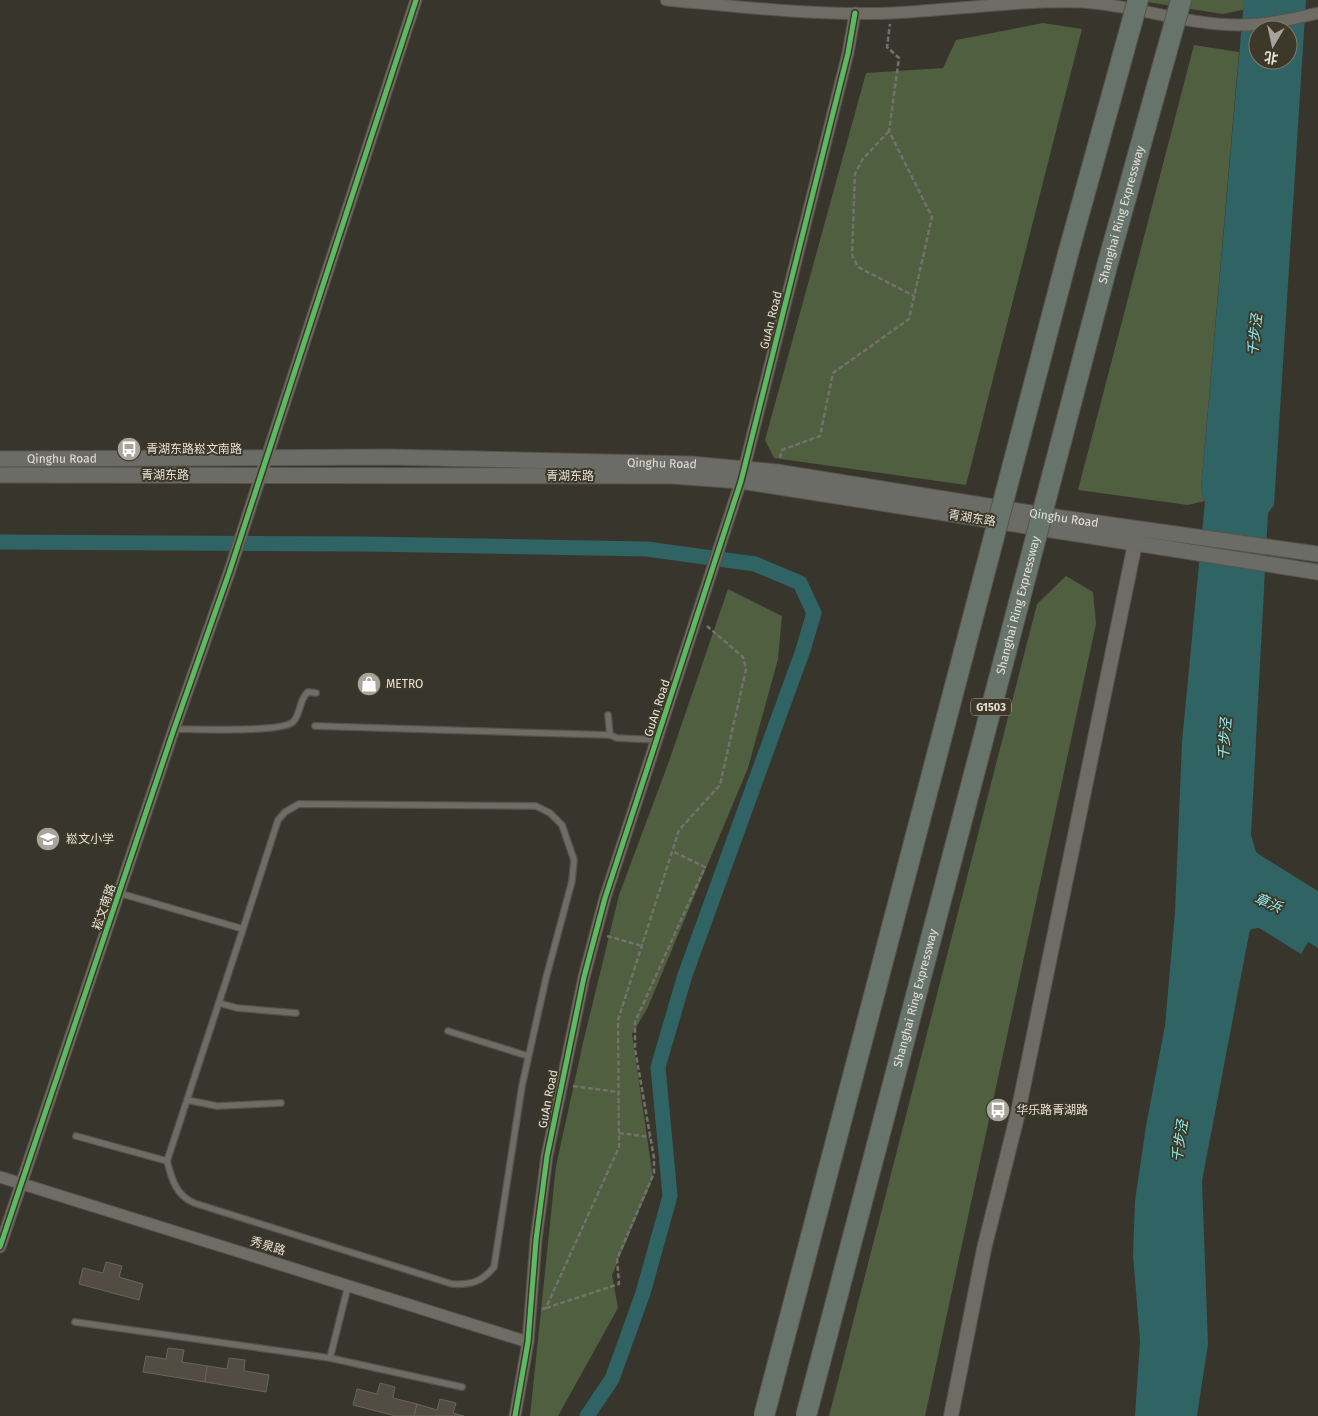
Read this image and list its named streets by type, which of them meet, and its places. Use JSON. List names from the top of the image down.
{
  "streets": {
    "highway": ["Shanghai Ring Expressway", "G1503"],
    "main road": ["Qinghu Road", "青湖东路"],
    "street": ["GuAn Road", "崧文南路", "秀泉路"]
  },
  "crossings": [
    ["GuAn Road", "Qinghu Road"],
    ["GuAn Road", "青湖东路"],
    ["GuAn Road", "秀泉路"],
    ["Qinghu Road", "青湖东路"],
    ["Qinghu Road", "崧文南路"],
    ["青湖东路", "崧文南路"],
    ["崧文南路", "秀泉路"]
  ],
  "water": ["千步泾", "章浜"],
  "places": {
    "bus stop": ["青湖东路崧文南路", "华乐路青湖路"],
    "shop": ["METRO"],
    "school or university": ["崧文小学"]
  },
  "north": "bottom"
}
